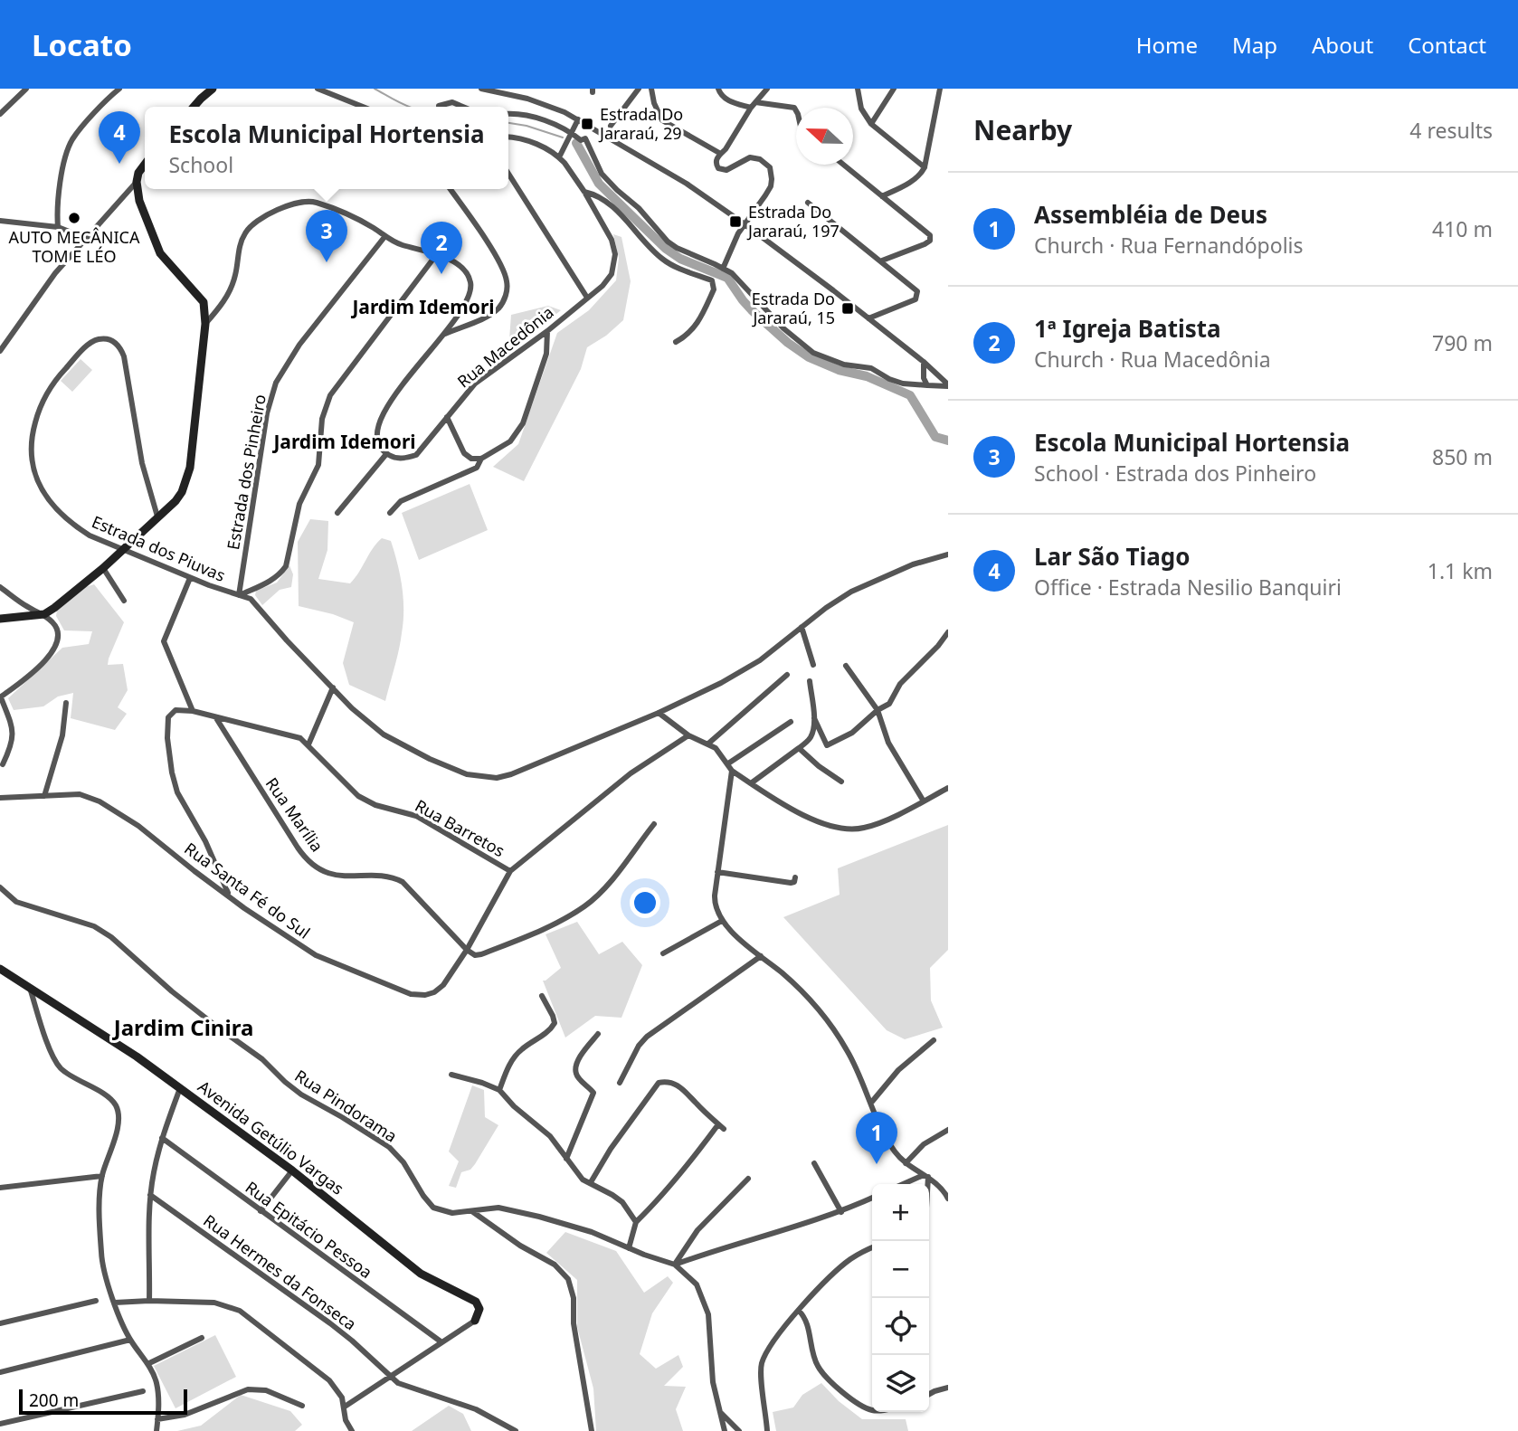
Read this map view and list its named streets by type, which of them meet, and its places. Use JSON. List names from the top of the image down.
{
  "streets": {
    "street": [
      "Rua Macedônia",
      "Estrada dos Pinheiro",
      "Estrada dos Piuvas",
      "Rua Marília",
      "Rua Barretos",
      "Rua Santa Fé do Sul",
      "Rua Pindorama",
      "Avenida Getúlio Vargas",
      "Rua Epitácio Pessoa",
      "Rua Hermes da Fonseca"
    ]
  },
  "crossings": [
    ["Estrada dos Pinheiro", "Estrada dos Piuvas"],
    ["Rua Marília", "Rua Barretos"],
    ["Rua Marília", "Rua Santa Fé do Sul"],
    ["Rua Barretos", "Rua Santa Fé do Sul"]
  ],
  "districts": ["Jardim Idemori", "Jardim Idemori", "Jardim Cinira"],
  "places": {
    "transit": ["Estrada Do Jararaú, 29", "Estrada Do Jararaú, 197", "Estrada Do Jararaú, 15"],
    "other": ["AUTO MECÂNICA TOM E LÉO"]
  },
  "scale_bar": "200 m",
  "north": "left",
  "page": {
    "header": "Locato",
    "nav": [
      "Home",
      "Map",
      "About",
      "Contact"
    ],
    "heading": ["Nearby", "4 results"],
    "popup": ["Escola Municipal Hortensia", "School"],
    "pins": [
      "4",
      "3",
      "2",
      "1"
    ],
    "list": [
      {
        "mark": "1",
        "name": "Assembléia de Deus",
        "note": "Church · Rua Fernandópolis",
        "value": "410 m"
      },
      {
        "mark": "2",
        "name": "1ª Igreja Batista",
        "note": "Church · Rua Macedônia",
        "value": "790 m"
      },
      {
        "mark": "3",
        "name": "Escola Municipal Hortensia",
        "note": "School · Estrada dos Pinheiro",
        "value": "850 m"
      },
      {
        "mark": "4",
        "name": "Lar São Tiago",
        "note": "Office · Estrada Nesilio Banquiri",
        "value": "1.1 km"
      }
    ],
    "map_buttons": ["+", "−"],
    "scale": "200 m"
  }
}
